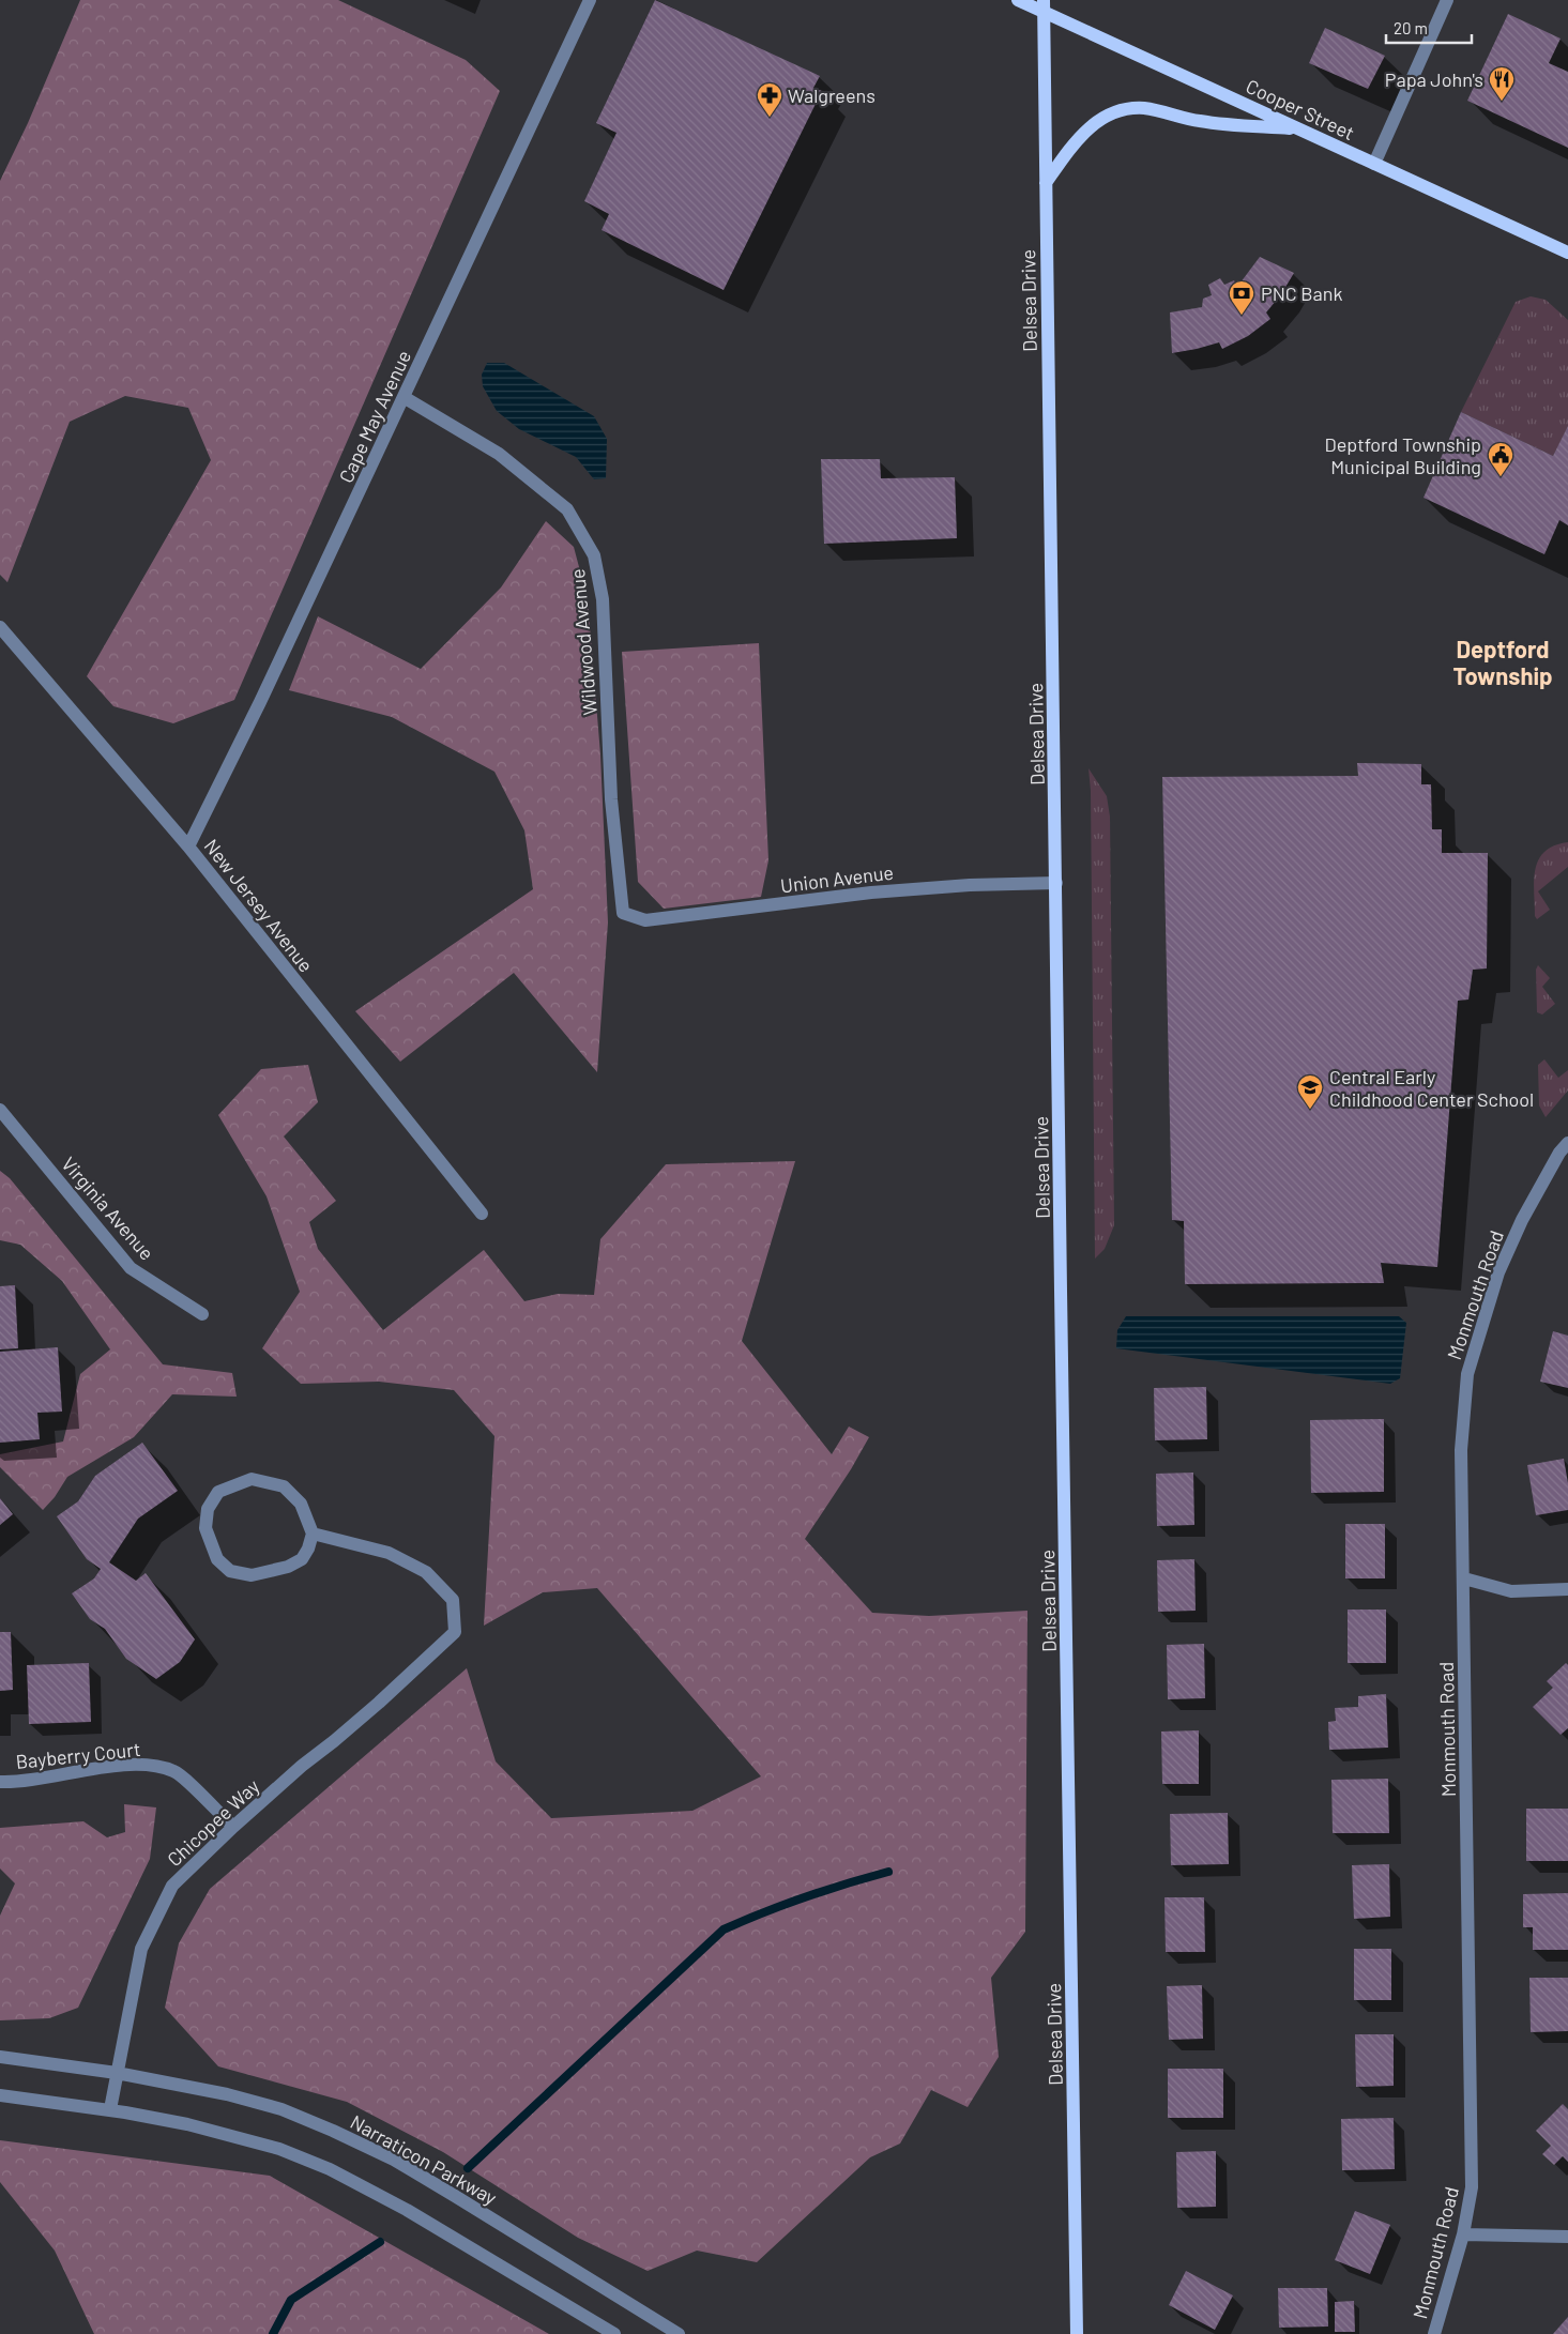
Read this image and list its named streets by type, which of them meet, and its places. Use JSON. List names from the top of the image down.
{
  "streets": {
    "main road": ["Cooper Street", "Delsea Drive"],
    "street": [
      "Cape May Avenue",
      "Wildwood Avenue",
      "Union Avenue",
      "New Jersey Avenue",
      "Virginia Avenue",
      "Monmouth Road",
      "Bayberry Court",
      "Chicopee Way",
      "Narraticon Parkway"
    ]
  },
  "crossings": [
    ["Cooper Street", "Delsea Drive"],
    ["Delsea Drive", "Union Avenue"],
    ["Cape May Avenue", "Wildwood Avenue"],
    ["Cape May Avenue", "New Jersey Avenue"],
    ["Wildwood Avenue", "Union Avenue"],
    ["Bayberry Court", "Chicopee Way"],
    ["Chicopee Way", "Narraticon Parkway"]
  ],
  "districts": ["Deptford Township"],
  "places": {
    "restaurant": ["Papa John's"],
    "pharmacy": ["Walgreens"],
    "bank": ["PNC Bank"],
    "public building": ["Deptford Township Municipal Building"],
    "school or university": ["Central Early Childhood Center School"]
  },
  "scale_bar": "20 m"
}
